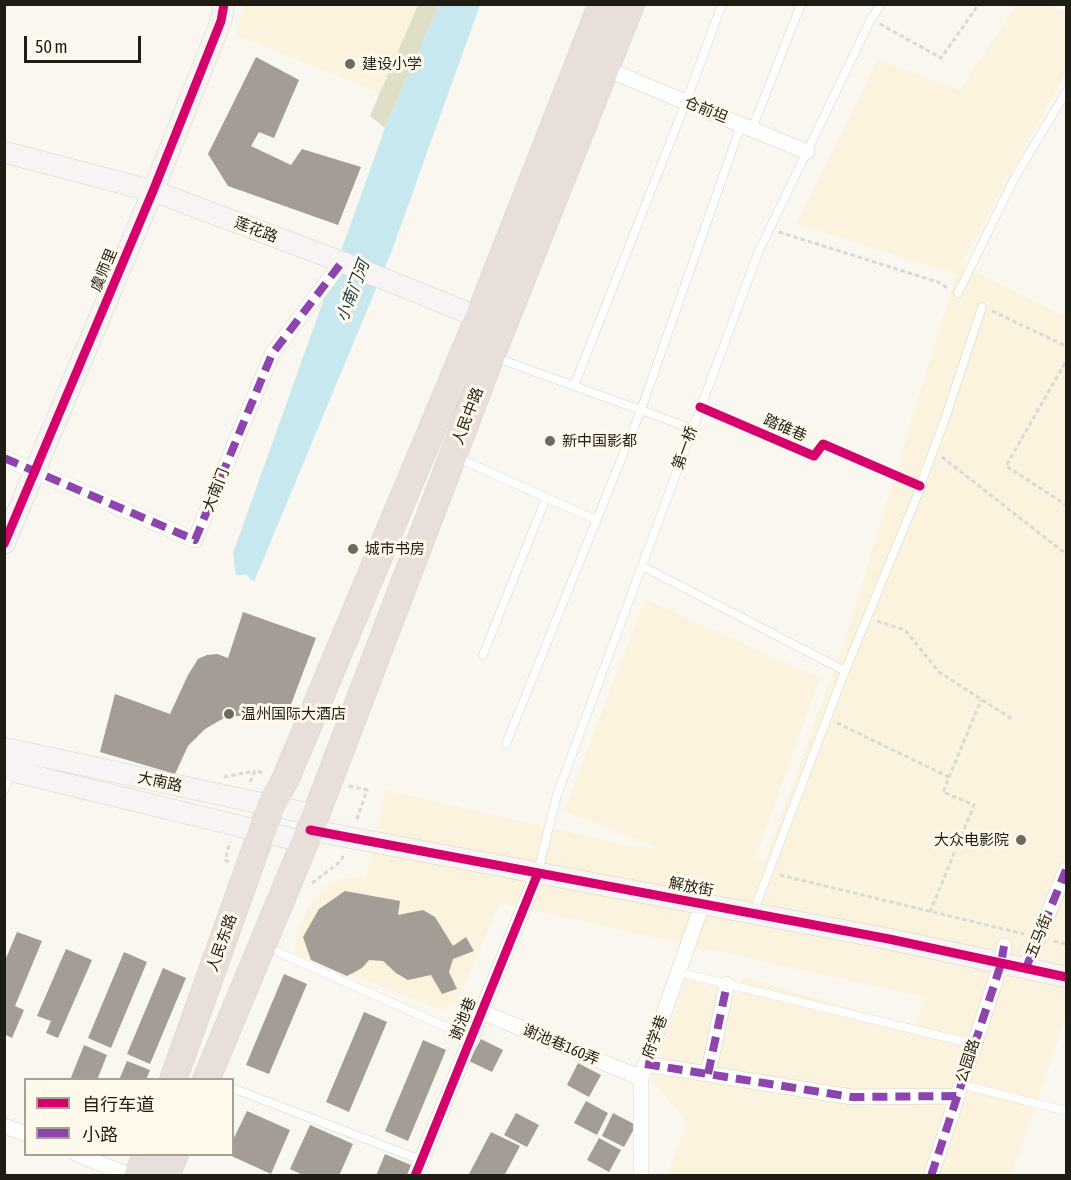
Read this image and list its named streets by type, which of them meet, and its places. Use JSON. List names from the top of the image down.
{
  "streets": {
    "highway": ["人民中路", "人民东路"],
    "street": [
      "仓前坦",
      "莲花路",
      "虞师里",
      "大南门",
      "大南路",
      "解放街",
      "五马街",
      "谢池巷",
      "府学巷",
      "谢池巷160弄",
      "公园路"
    ],
    "lane": ["第一桥"],
    "cycle path": ["踏碓巷"]
  },
  "crossings": [
    ["仓前坦", "人民中路"],
    ["仓前坦", "第一桥"],
    ["莲花路", "虞师里"],
    ["莲花路", "人民中路"],
    ["莲花路", "大南门"],
    ["虞师里", "大南门"],
    ["人民中路", "大南路"],
    ["人民中路", "解放街"],
    ["人民中路", "人民东路"],
    ["第一桥", "解放街"],
    ["第一桥", "谢池巷"],
    ["大南路", "解放街"],
    ["大南路", "人民东路"],
    ["解放街", "五马街"],
    ["解放街", "谢池巷"],
    ["解放街", "府学巷"],
    ["解放街", "公园路"],
    ["谢池巷", "谢池巷160弄"],
    ["府学巷", "谢池巷160弄"],
    ["谢池巷160弄", "公园路"]
  ],
  "water": ["小南门河"],
  "places": [
    "建设小学",
    "新中国影都",
    "城市书房",
    "温州国际大酒店",
    "大众电影院"
  ],
  "legend": ["自行车道", "小路"],
  "scale_bar": "50 m"
}
